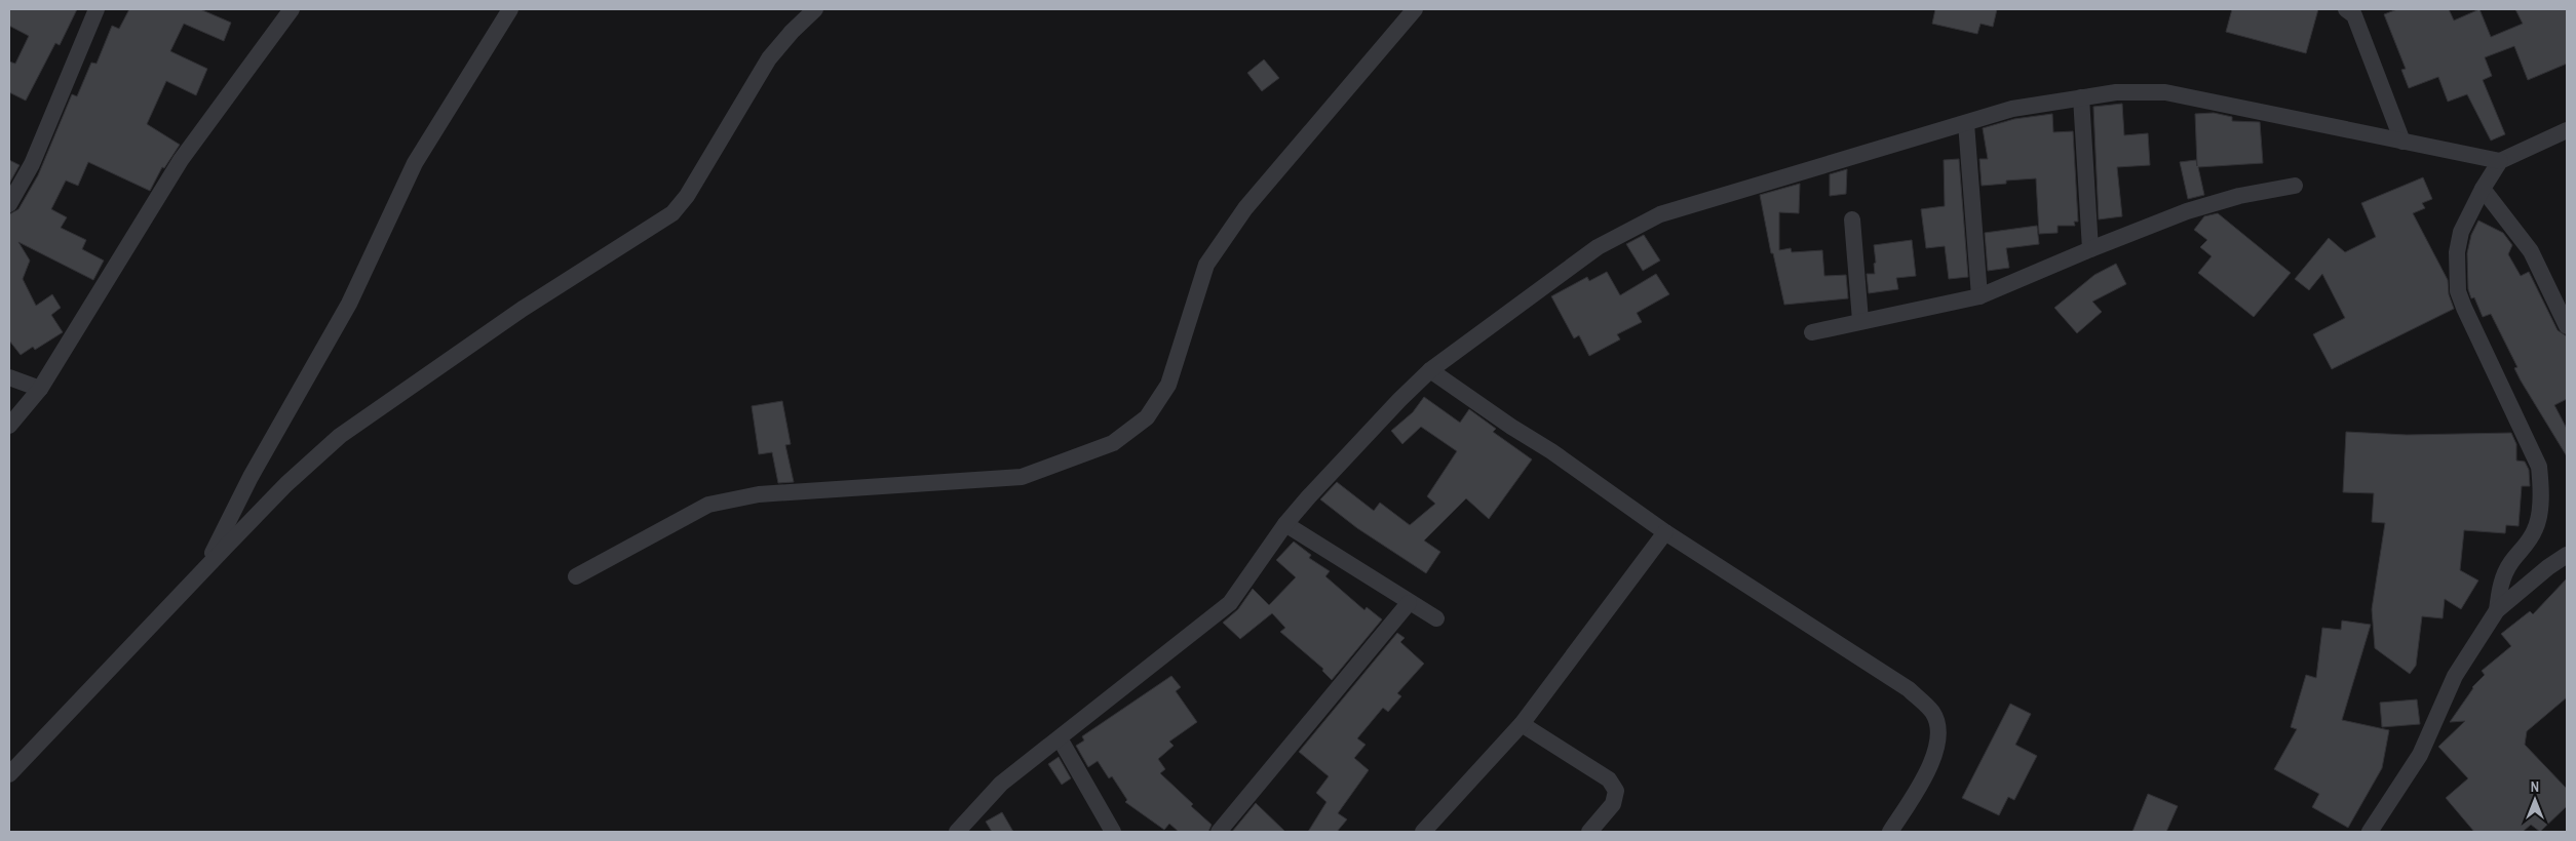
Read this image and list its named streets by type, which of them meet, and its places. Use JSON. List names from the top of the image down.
{
  "north": "top"
}
